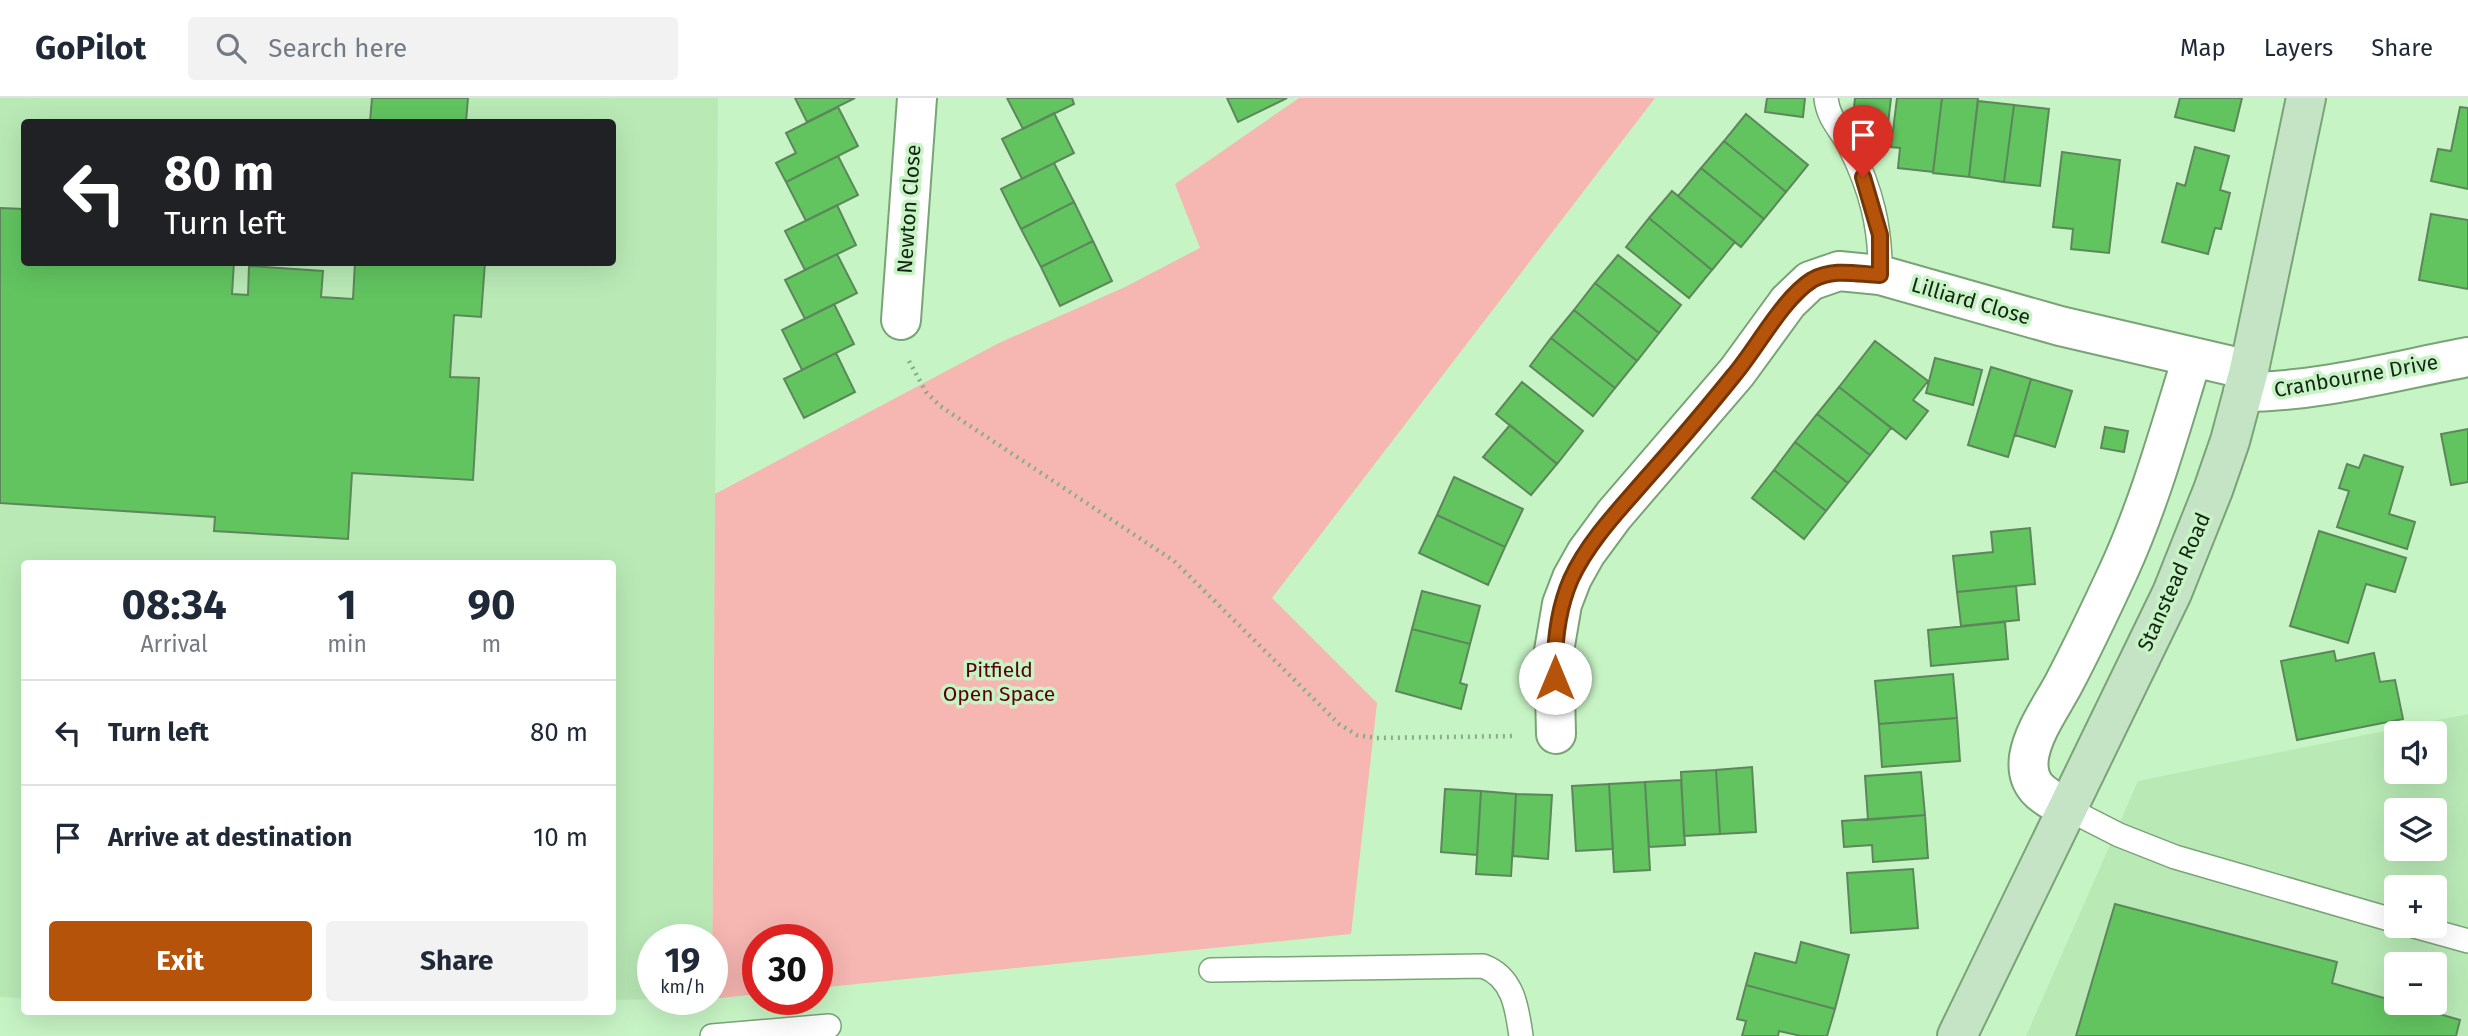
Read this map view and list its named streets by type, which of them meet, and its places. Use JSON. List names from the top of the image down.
{
  "streets": {
    "street": [
      "Newton Close",
      "Lilliard Close",
      "Cranbourne Drive",
      "Stanstead Road"
    ]
  },
  "crossings": [
    ["Lilliard Close", "Cranbourne Drive"],
    ["Lilliard Close", "Stanstead Road"],
    ["Cranbourne Drive", "Stanstead Road"]
  ],
  "parks": ["Pitfield Open Space"],
  "page": {
    "header": "GoPilot",
    "search": "Search here",
    "nav": ["Map", "Layers", "Share"],
    "turn": ["80 m", "Turn left"],
    "eta": [
      "08:34",
      "Arrival",
      "1",
      "min",
      "90",
      "m"
    ],
    "list": [
      {
        "name": "Turn left",
        "value": "80 m"
      },
      {
        "name": "Arrive at destination",
        "value": "10 m"
      }
    ],
    "map_buttons": ["+", "−"],
    "buttons": ["Exit", "Share"],
    "speed": "19 km/h",
    "limit": "30"
  }
}
